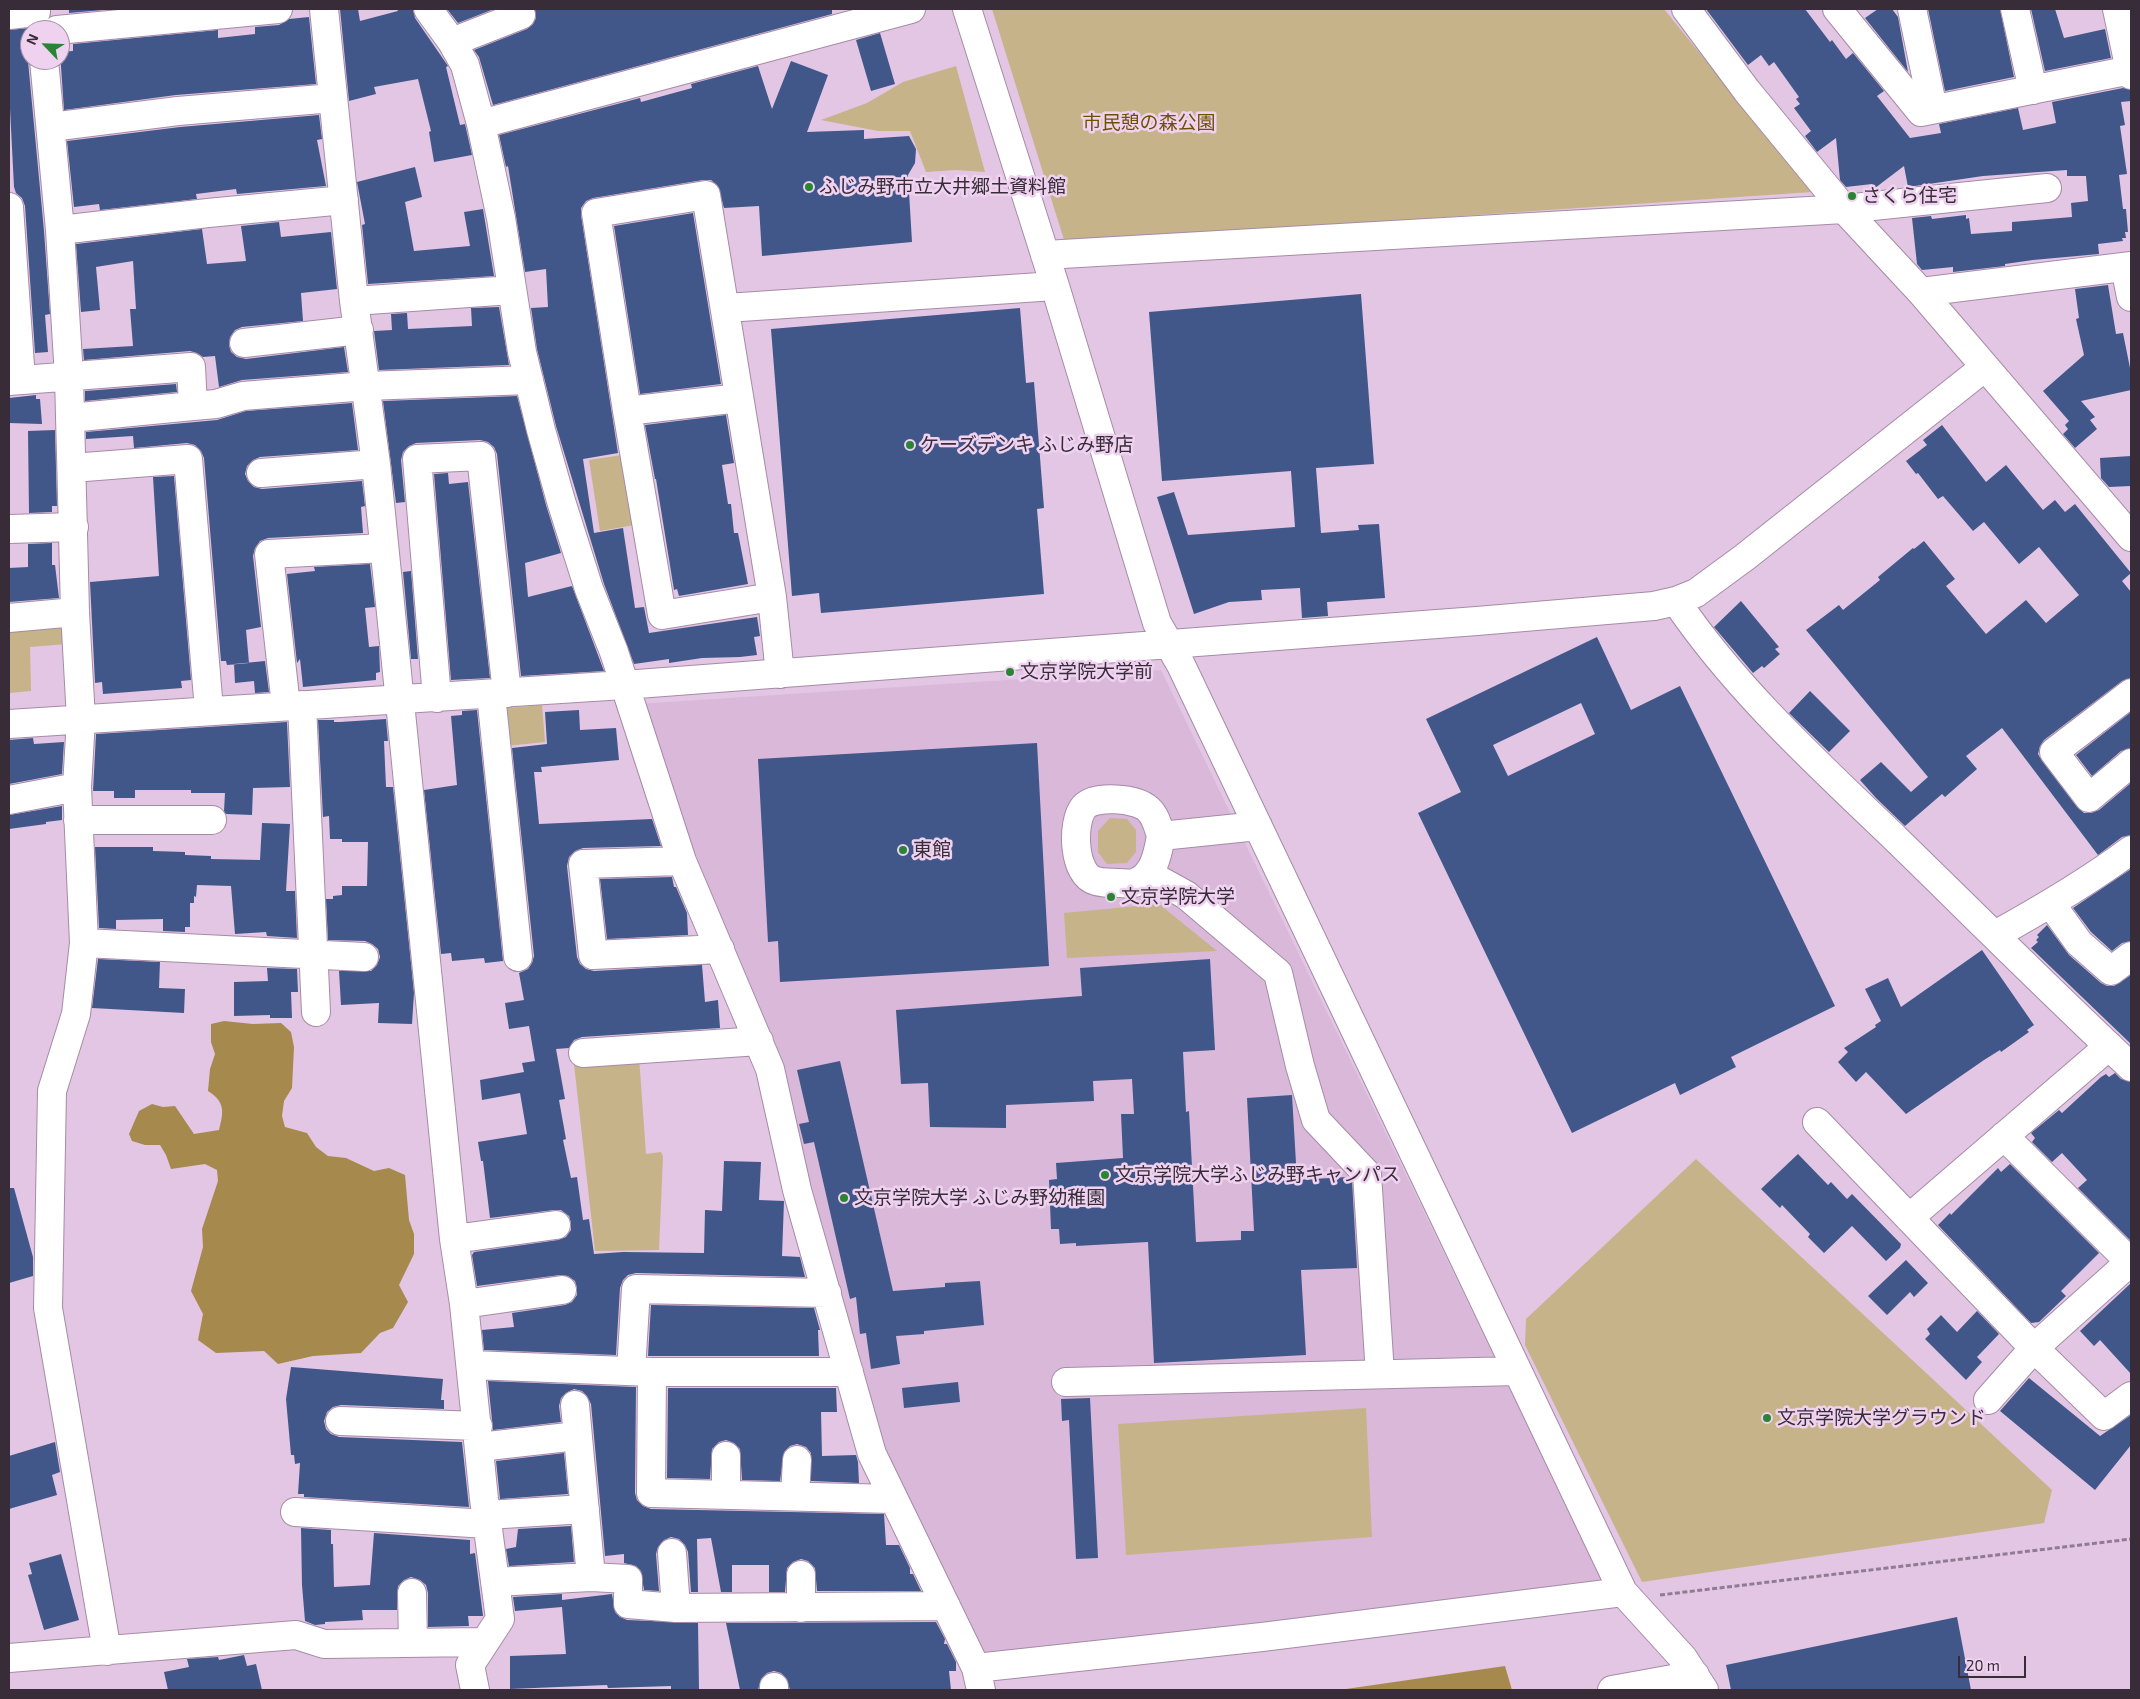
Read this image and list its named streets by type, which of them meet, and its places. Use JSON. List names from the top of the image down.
{
  "parks": ["市民憩の森公園"],
  "places": [
    "ふじみ野市立大井郷土資料館",
    "さくら住宅",
    "ケーズデンキ ふじみ野店",
    "文京学院大学前",
    "東館",
    "文京学院大学",
    "文京学院大学ふじみ野キャンパス",
    "文京学院大学 ふじみ野幼稚園",
    "文京学院大学グラウンド"
  ],
  "scale_bar": "20 m",
  "north": "top left"
}
